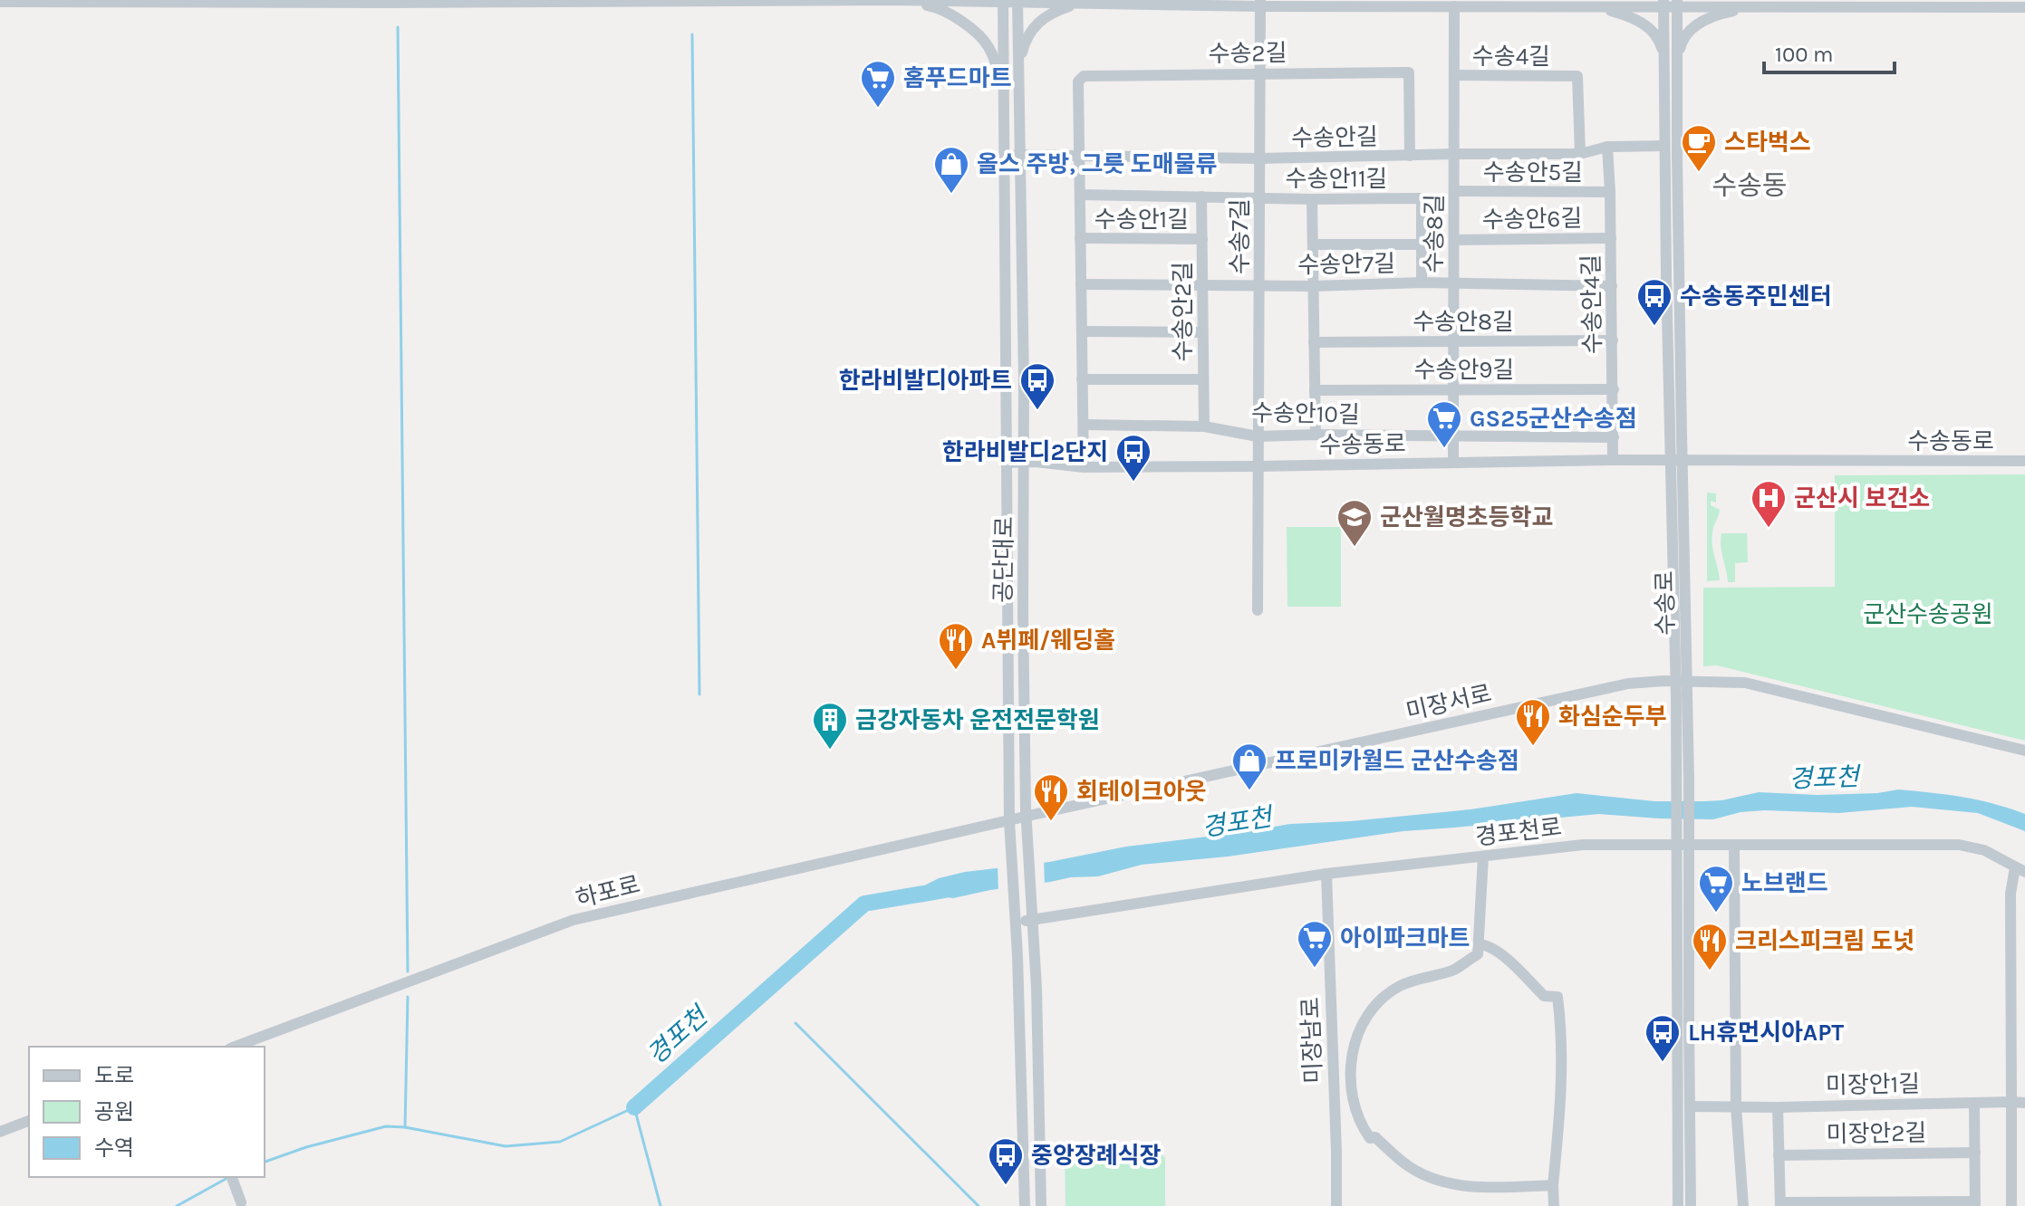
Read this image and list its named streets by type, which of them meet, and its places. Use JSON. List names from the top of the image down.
{
  "streets": {
    "street": [
      "수송2길",
      "수송4길",
      "수송안길",
      "수송안5길",
      "수송안11길",
      "수송안1길",
      "수송안6길",
      "수송8길",
      "수송7길",
      "수송안7길",
      "수송안4길",
      "수송안2길",
      "수송안8길",
      "수송안9길",
      "수송안10길",
      "수송동로",
      "공단대로",
      "수송로",
      "미장서로",
      "경포천로",
      "하포로",
      "미장남로",
      "미장안1길",
      "미장안2길"
    ]
  },
  "crossings": [
    ["수송2길", "수송안길"],
    ["수송2길", "수송안1길"],
    ["수송2길", "수송7길"],
    ["수송4길", "수송안길"],
    ["수송4길", "수송8길"],
    ["수송안길", "수송안1길"],
    ["수송안길", "수송8길"],
    ["수송안길", "수송7길"],
    ["수송안길", "수송안4길"],
    ["수송안길", "공단대로"],
    ["수송안길", "수송로"],
    ["수송안5길", "수송8길"],
    ["수송안5길", "수송안4길"],
    ["수송안11길", "수송안1길"],
    ["수송안11길", "수송7길"],
    ["수송안11길", "수송안7길"],
    ["수송안11길", "수송안2길"],
    ["수송안1길", "수송안7길"],
    ["수송안1길", "수송안2길"],
    ["수송안1길", "수송안10길"],
    ["수송안1길", "수송동로"],
    ["수송안6길", "수송8길"],
    ["수송안6길", "수송안4길"],
    ["수송8길", "수송안7길"],
    ["수송8길", "수송안8길"],
    ["수송8길", "수송안9길"],
    ["수송8길", "수송안10길"],
    ["수송8길", "수송동로"],
    ["수송7길", "수송안7길"],
    ["수송7길", "수송안10길"],
    ["수송7길", "수송동로"],
    ["수송안7길", "수송안4길"],
    ["수송안7길", "수송안2길"],
    ["수송안4길", "수송안8길"],
    ["수송안4길", "수송안9길"],
    ["수송안4길", "수송안10길"],
    ["수송안4길", "수송동로"],
    ["수송안2길", "수송안10길"],
    ["수송동로", "공단대로"],
    ["수송동로", "수송로"],
    ["공단대로", "미장서로"],
    ["공단대로", "경포천로"],
    ["공단대로", "하포로"],
    ["수송로", "미장서로"],
    ["수송로", "경포천로"],
    ["수송로", "미장안1길"],
    ["미장서로", "하포로"],
    ["경포천로", "미장남로"]
  ],
  "districts": ["수송동"],
  "water": ["경포천"],
  "parks": ["군산수송공원"],
  "places": {
    "supermarket": [
      "홈푸드마트",
      "GS25군산수송점",
      "노브랜드",
      "아이파크마트"
    ],
    "cafe": ["스타벅스"],
    "shop": ["올스 주방, 그릇 도매물류", "프로미카월드 군산수송점"],
    "bus stop": [
      "수송동주민센터",
      "한라비발디아파트",
      "한라비발디2단지",
      "LH휴먼시아APT",
      "중앙장례식장"
    ],
    "hospital": ["군산시 보건소"],
    "school or university": ["군산월명초등학교"],
    "restaurant": [
      "A뷔페/웨딩홀",
      "화심순두부",
      "회테이크아웃",
      "크리스피크림 도넛"
    ],
    "building": ["금강자동차 운전전문학원"]
  },
  "legend": ["도로", "공원", "수역"],
  "scale_bar": "100 m"
}
